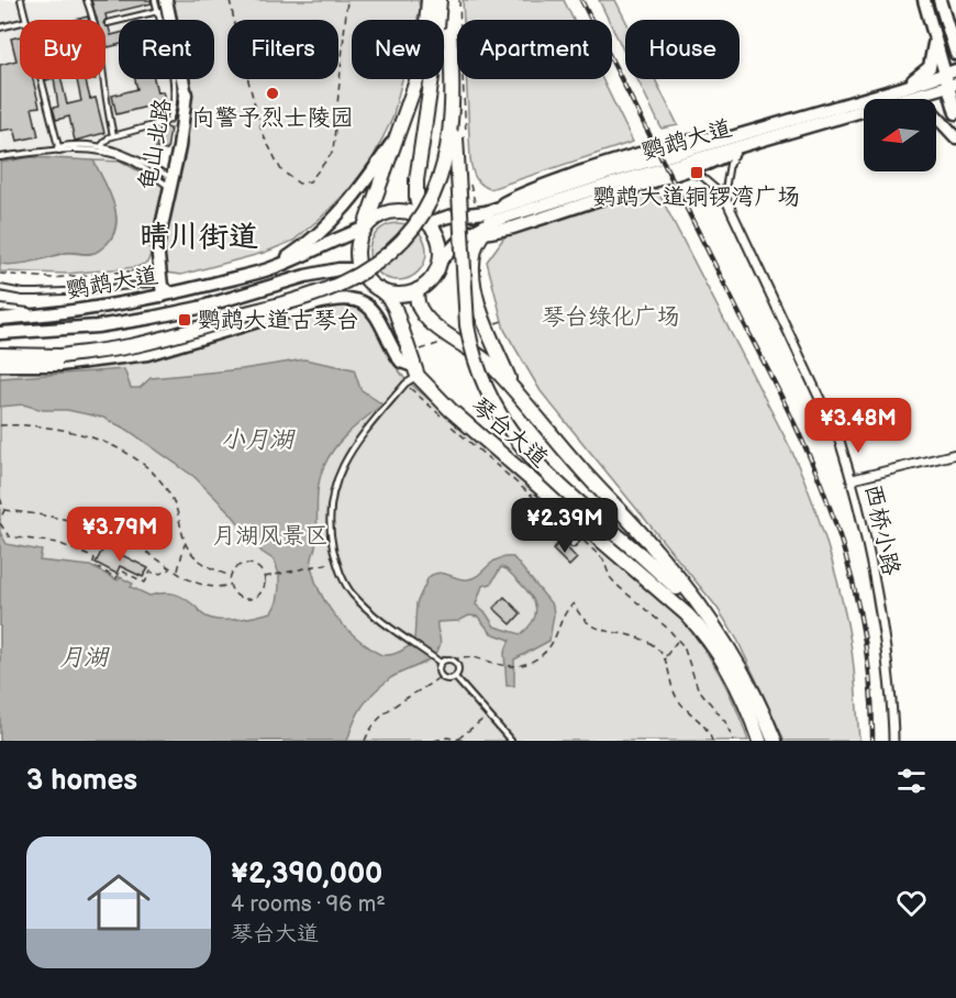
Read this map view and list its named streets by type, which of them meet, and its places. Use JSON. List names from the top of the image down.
{
  "streets": {
    "highway": ["琴台大道"],
    "main road": ["鹦鹉大道", "龟山北路"],
    "street": ["西桥小路"]
  },
  "crossings": [
    ["鹦鹉大道", "龟山北路"],
    ["鹦鹉大道", "琴台大道"]
  ],
  "districts": ["晴川街道"],
  "water": ["小月湖", "月湖"],
  "parks": ["琴台绿化广场", "月湖风景区"],
  "places": {
    "other": ["向警予烈士陵园"],
    "transit": ["鹦鹉大道铜锣湾广场", "鹦鹉大道古琴台"]
  },
  "north": "left",
  "page": {
    "chip": [
      "Buy",
      "Rent",
      "Filters",
      "New",
      "Apartment",
      "House"
    ],
    "price": ["¥3.48M", "¥2.39M", "¥3.79M"],
    "heading": "3 homes",
    "list": [
      {
        "name": "¥2,390,000",
        "note": "4 rooms · 96 m² · 琴台大道"
      }
    ]
  }
}
